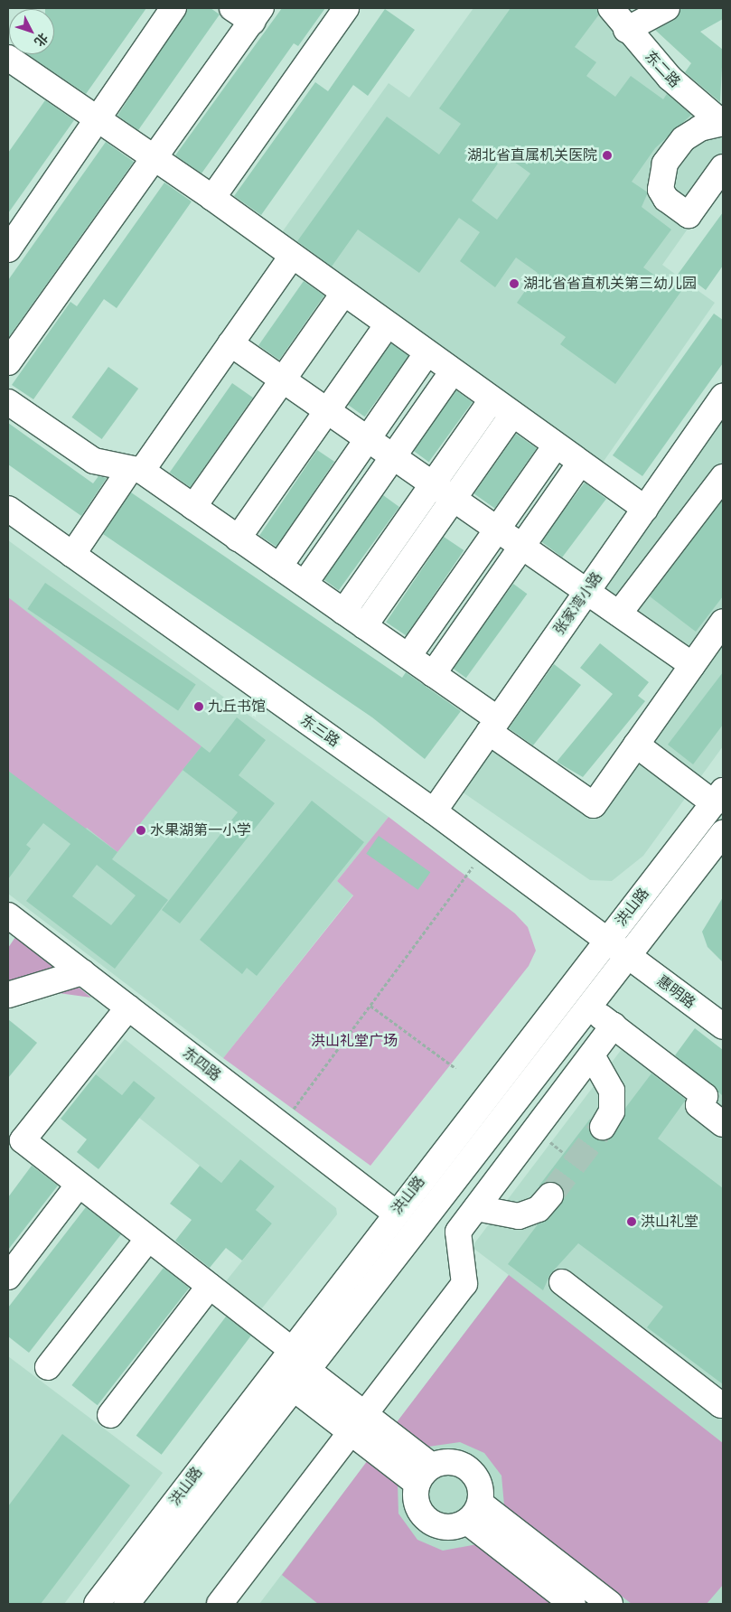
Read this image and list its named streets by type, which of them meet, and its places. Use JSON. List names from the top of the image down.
{
  "streets": {
    "street": [
      "东二路",
      "张家湾小路",
      "东三路",
      "洪山路",
      "惠明路",
      "东四路"
    ]
  },
  "crossings": [
    ["张家湾小路", "东三路"],
    ["东三路", "洪山路"],
    ["东三路", "惠明路"],
    ["洪山路", "惠明路"],
    ["洪山路", "东四路"]
  ],
  "parks": ["洪山礼堂广场"],
  "places": [
    "湖北省直属机关医院",
    "湖北省省直机关第三幼儿园",
    "九丘书馆",
    "水果湖第一小学",
    "洪山礼堂"
  ],
  "north": "bottom right"
}
